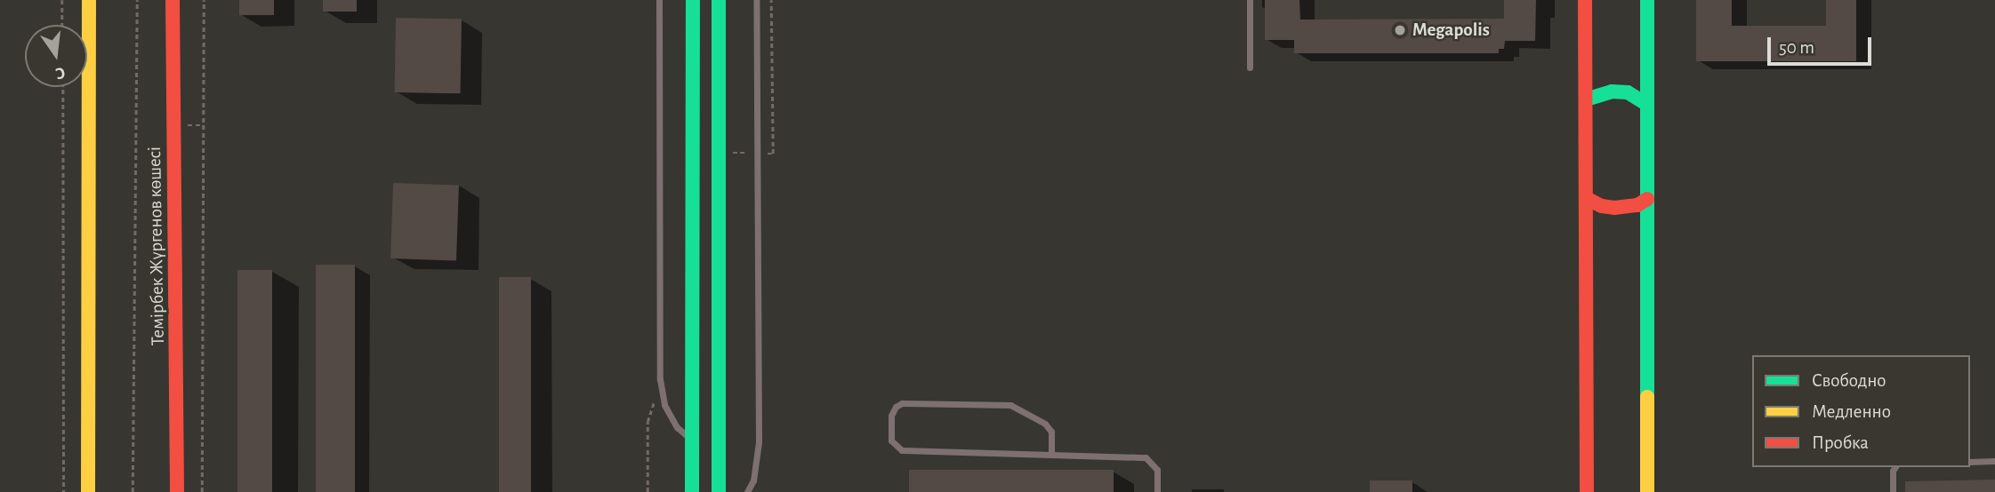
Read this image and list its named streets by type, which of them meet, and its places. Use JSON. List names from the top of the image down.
{
  "streets": {
    "street": ["Темірбек Жүргенов көшесі"]
  },
  "places": ["Megapolis"],
  "legend": ["Свободно", "Медленно", "Пробка"],
  "scale_bar": "50 m",
  "north": "bottom"
}
